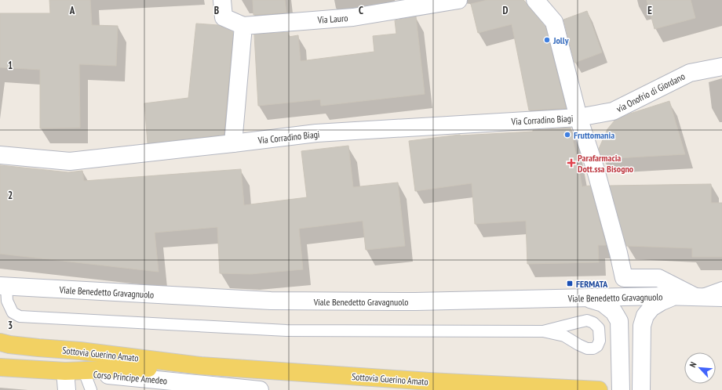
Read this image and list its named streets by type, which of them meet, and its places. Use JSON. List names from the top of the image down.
{
  "streets": {
    "main road": ["Sottovia Guerino Amato", "Corso Principe Amedeo"],
    "street": [
      "Via Lauro",
      "via Onofrio di Giordano",
      "Via Corradino Biagi",
      "Viale Benedetto Gravagnuolo"
    ]
  },
  "crossings": [
    ["via Onofrio di Giordano", "Via Corradino Biagi"],
    ["Sottovia Guerino Amato", "Corso Principe Amedeo"]
  ],
  "places": {
    "other": ["Jolly", "Fruttomania"],
    "health": ["Parafarmacia Dott.ssa Bisogno"],
    "transit": ["FERMATA"]
  },
  "north": "top left",
  "grid": {
    "columns": [
      "A",
      "B",
      "C",
      "D",
      "E"
    ],
    "rows": ["1", "2", "3"]
  }
}
